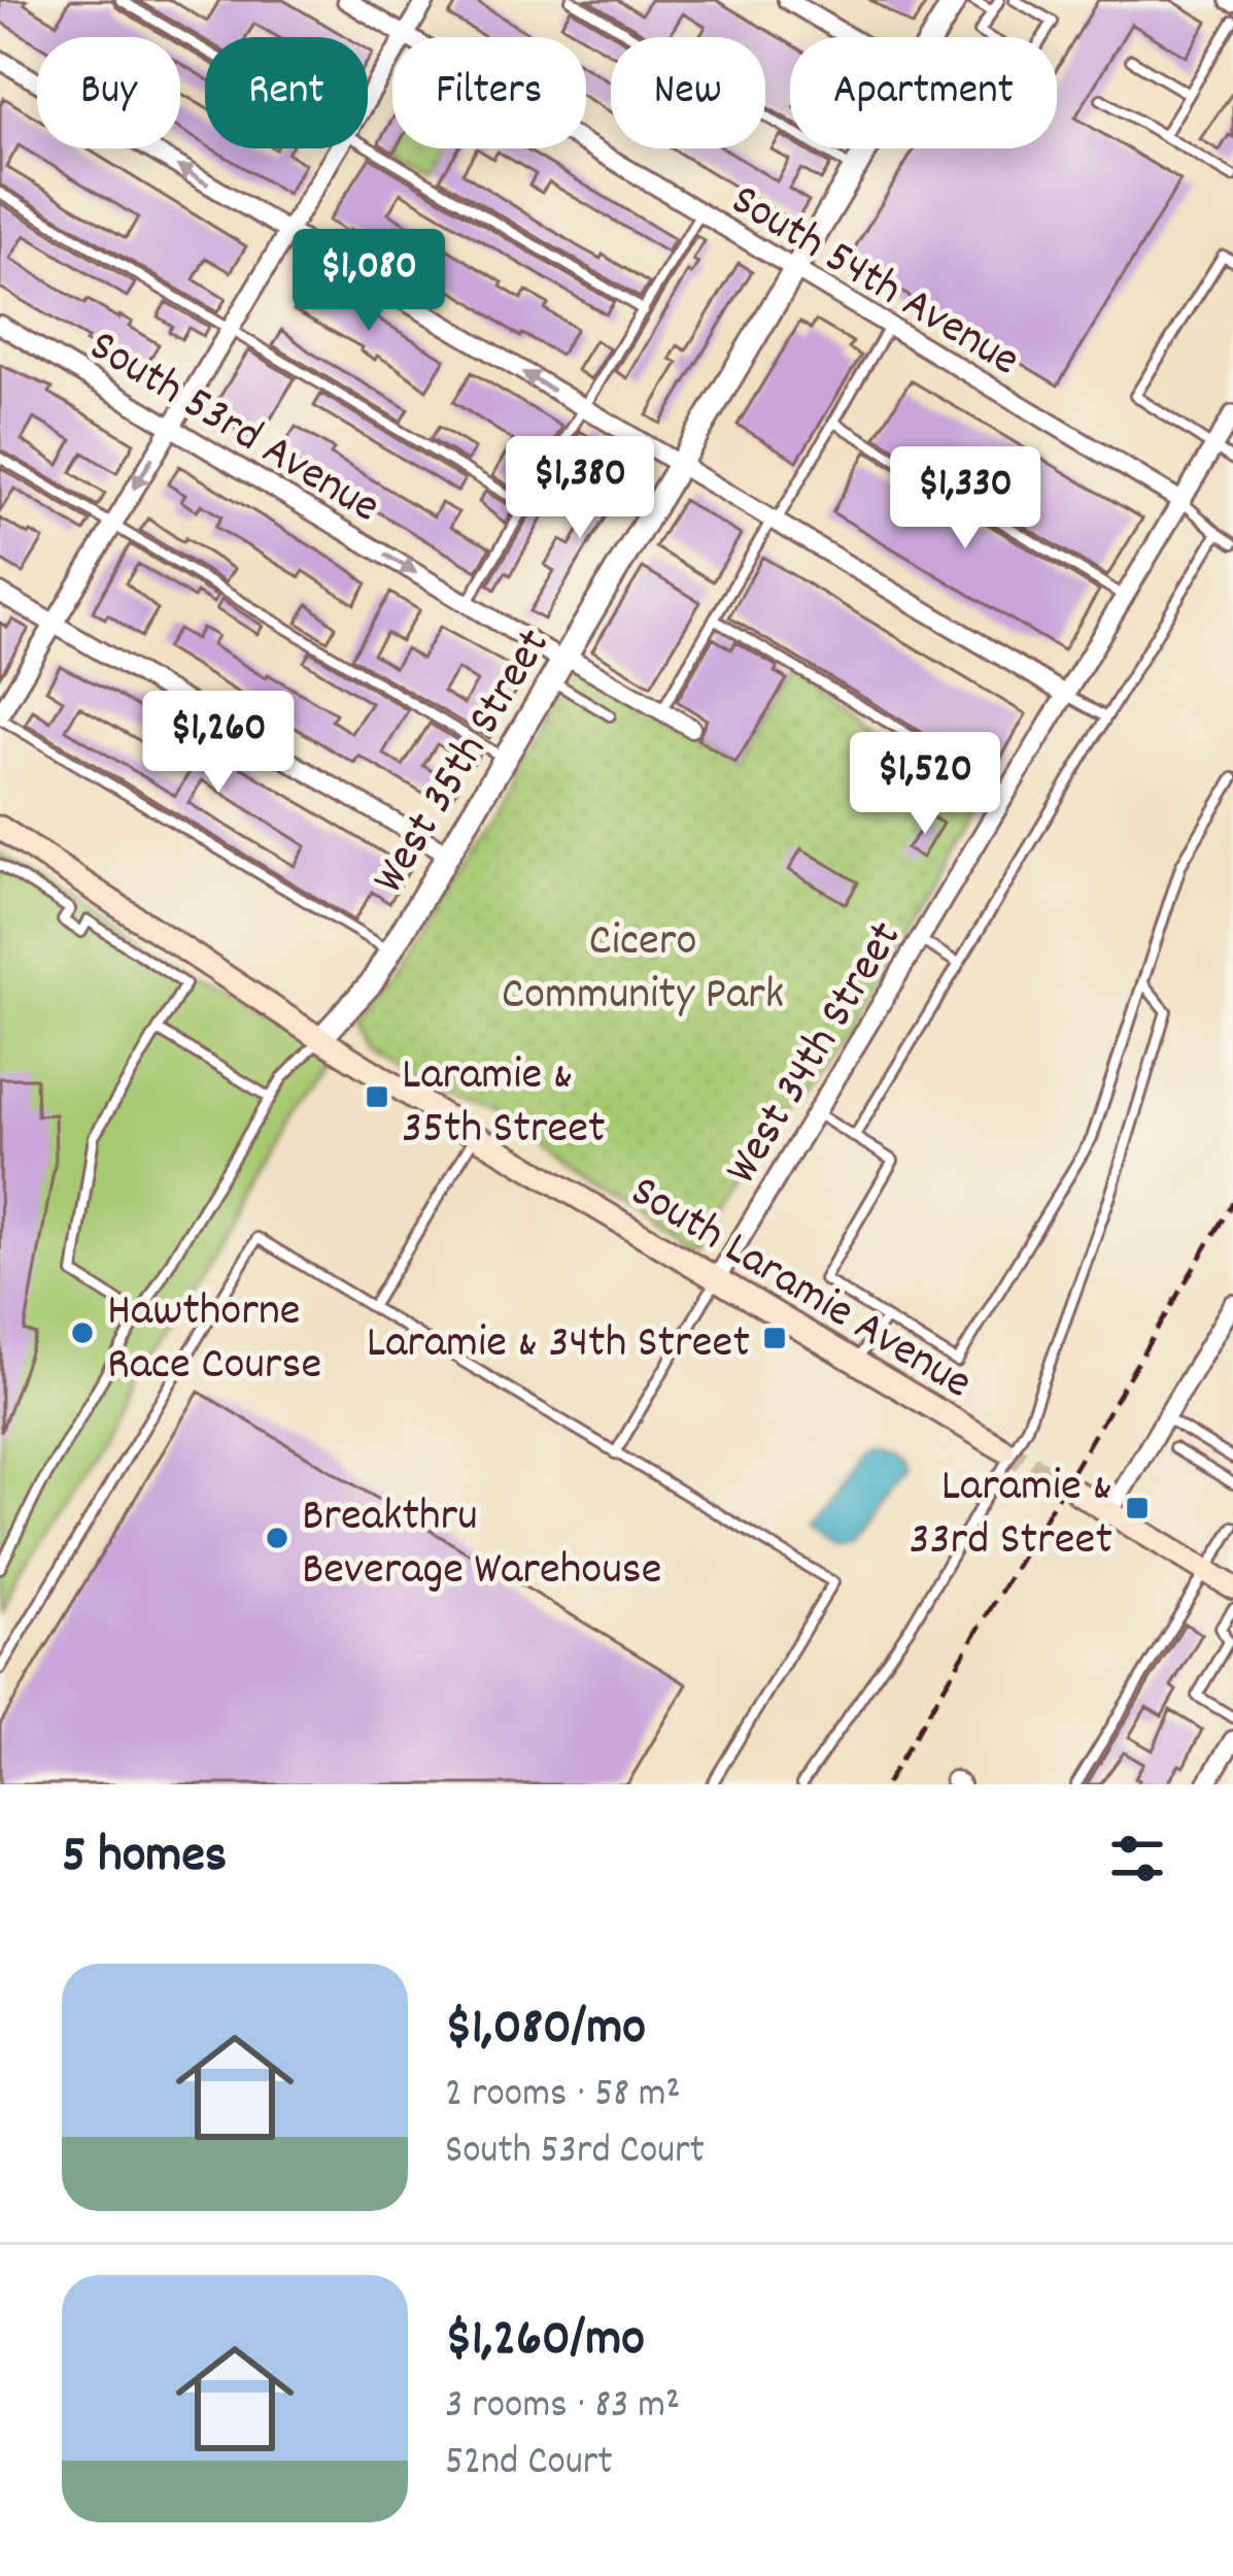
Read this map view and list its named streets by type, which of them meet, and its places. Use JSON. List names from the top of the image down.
{
  "streets": {
    "main road": ["South Laramie Avenue"],
    "street": [
      "South 54th Avenue",
      "South 53rd Avenue",
      "West 35th Street",
      "West 34th Street"
    ]
  },
  "crossings": [
    ["South 54th Avenue", "West 35th Street"],
    ["South 54th Avenue", "West 34th Street"],
    ["South 53rd Avenue", "West 35th Street"],
    ["West 35th Street", "South Laramie Avenue"],
    ["West 34th Street", "South Laramie Avenue"]
  ],
  "one_way": ["South 53rd Avenue"],
  "parks": ["Cicero Community Park"],
  "places": {
    "transit": ["Laramie & 35th Street", "Laramie & 34th Street", "Laramie & 33rd Street"],
    "other": ["Hawthorne Race Course", "Breakthru Beverage Warehouse"]
  },
  "page": {
    "chip": [
      "Buy",
      "Rent",
      "Filters",
      "New",
      "Apartment"
    ],
    "price": [
      "$1,080",
      "$1,380",
      "$1,330",
      "$1,260",
      "$1,520"
    ],
    "heading": "5 homes",
    "list": [
      {
        "name": "$1,080/mo",
        "note": "2 rooms · 58 m² · South 53rd Court"
      },
      {
        "name": "$1,260/mo",
        "note": "3 rooms · 83 m² · 52nd Court"
      }
    ]
  }
}
